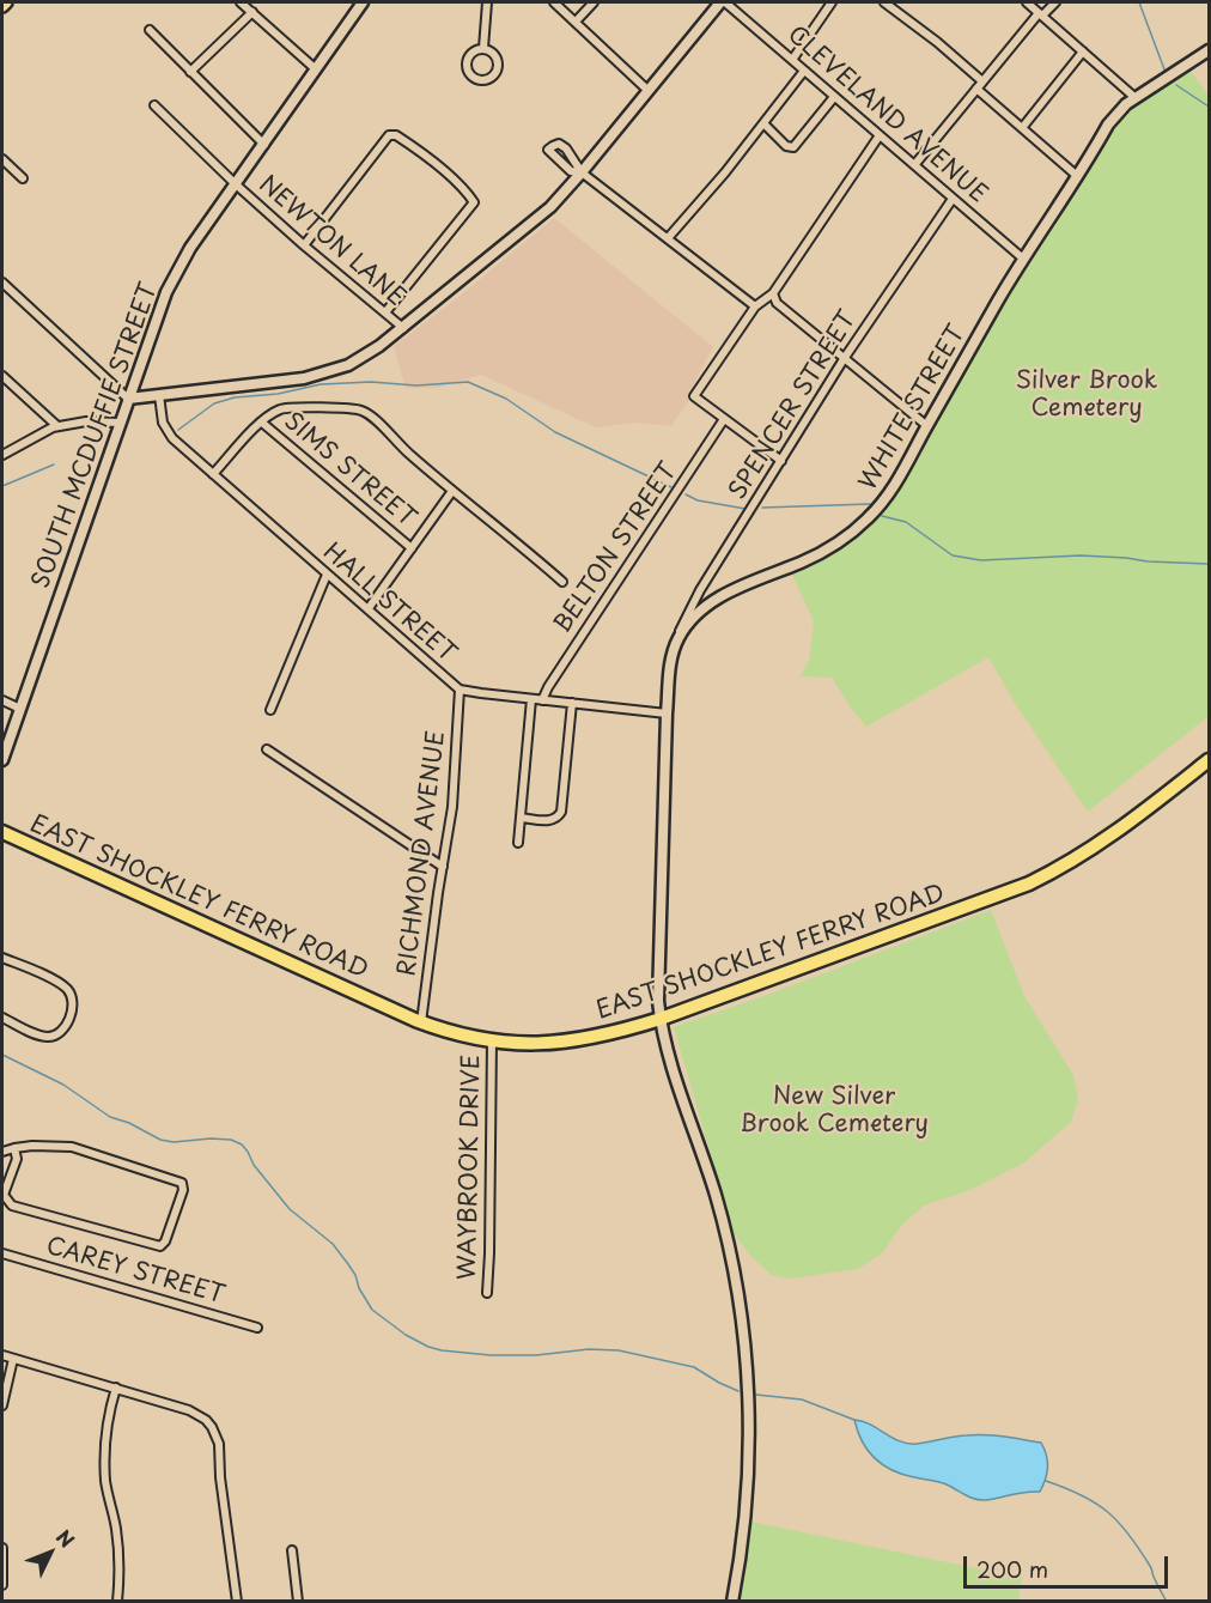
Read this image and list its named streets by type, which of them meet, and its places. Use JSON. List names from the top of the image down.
{
  "streets": {
    "highway": ["EAST SHOCKLEY FERRY ROAD"],
    "street": [
      "CLEVELAND AVENUE",
      "NEWTON LANE",
      "SPENCER STREET",
      "WHITE STREET",
      "SOUTH MCDUFFIE STREET",
      "SIMS STREET",
      "BELTON STREET",
      "HALL STREET",
      "RICHMOND AVENUE",
      "WAYBROOK DRIVE",
      "CAREY STREET"
    ]
  },
  "crossings": [
    ["CLEVELAND AVENUE", "SPENCER STREET"],
    ["CLEVELAND AVENUE", "WHITE STREET"],
    ["NEWTON LANE", "SOUTH MCDUFFIE STREET"],
    ["SPENCER STREET", "WHITE STREET"],
    ["WHITE STREET", "HALL STREET"],
    ["WHITE STREET", "EAST SHOCKLEY FERRY ROAD"],
    ["BELTON STREET", "HALL STREET"],
    ["HALL STREET", "RICHMOND AVENUE"],
    ["RICHMOND AVENUE", "EAST SHOCKLEY FERRY ROAD"],
    ["EAST SHOCKLEY FERRY ROAD", "WAYBROOK DRIVE"]
  ],
  "parks": ["Silver Brook Cemetery", "New Silver Brook Cemetery"],
  "scale_bar": "200 m",
  "north": "top right"
}
